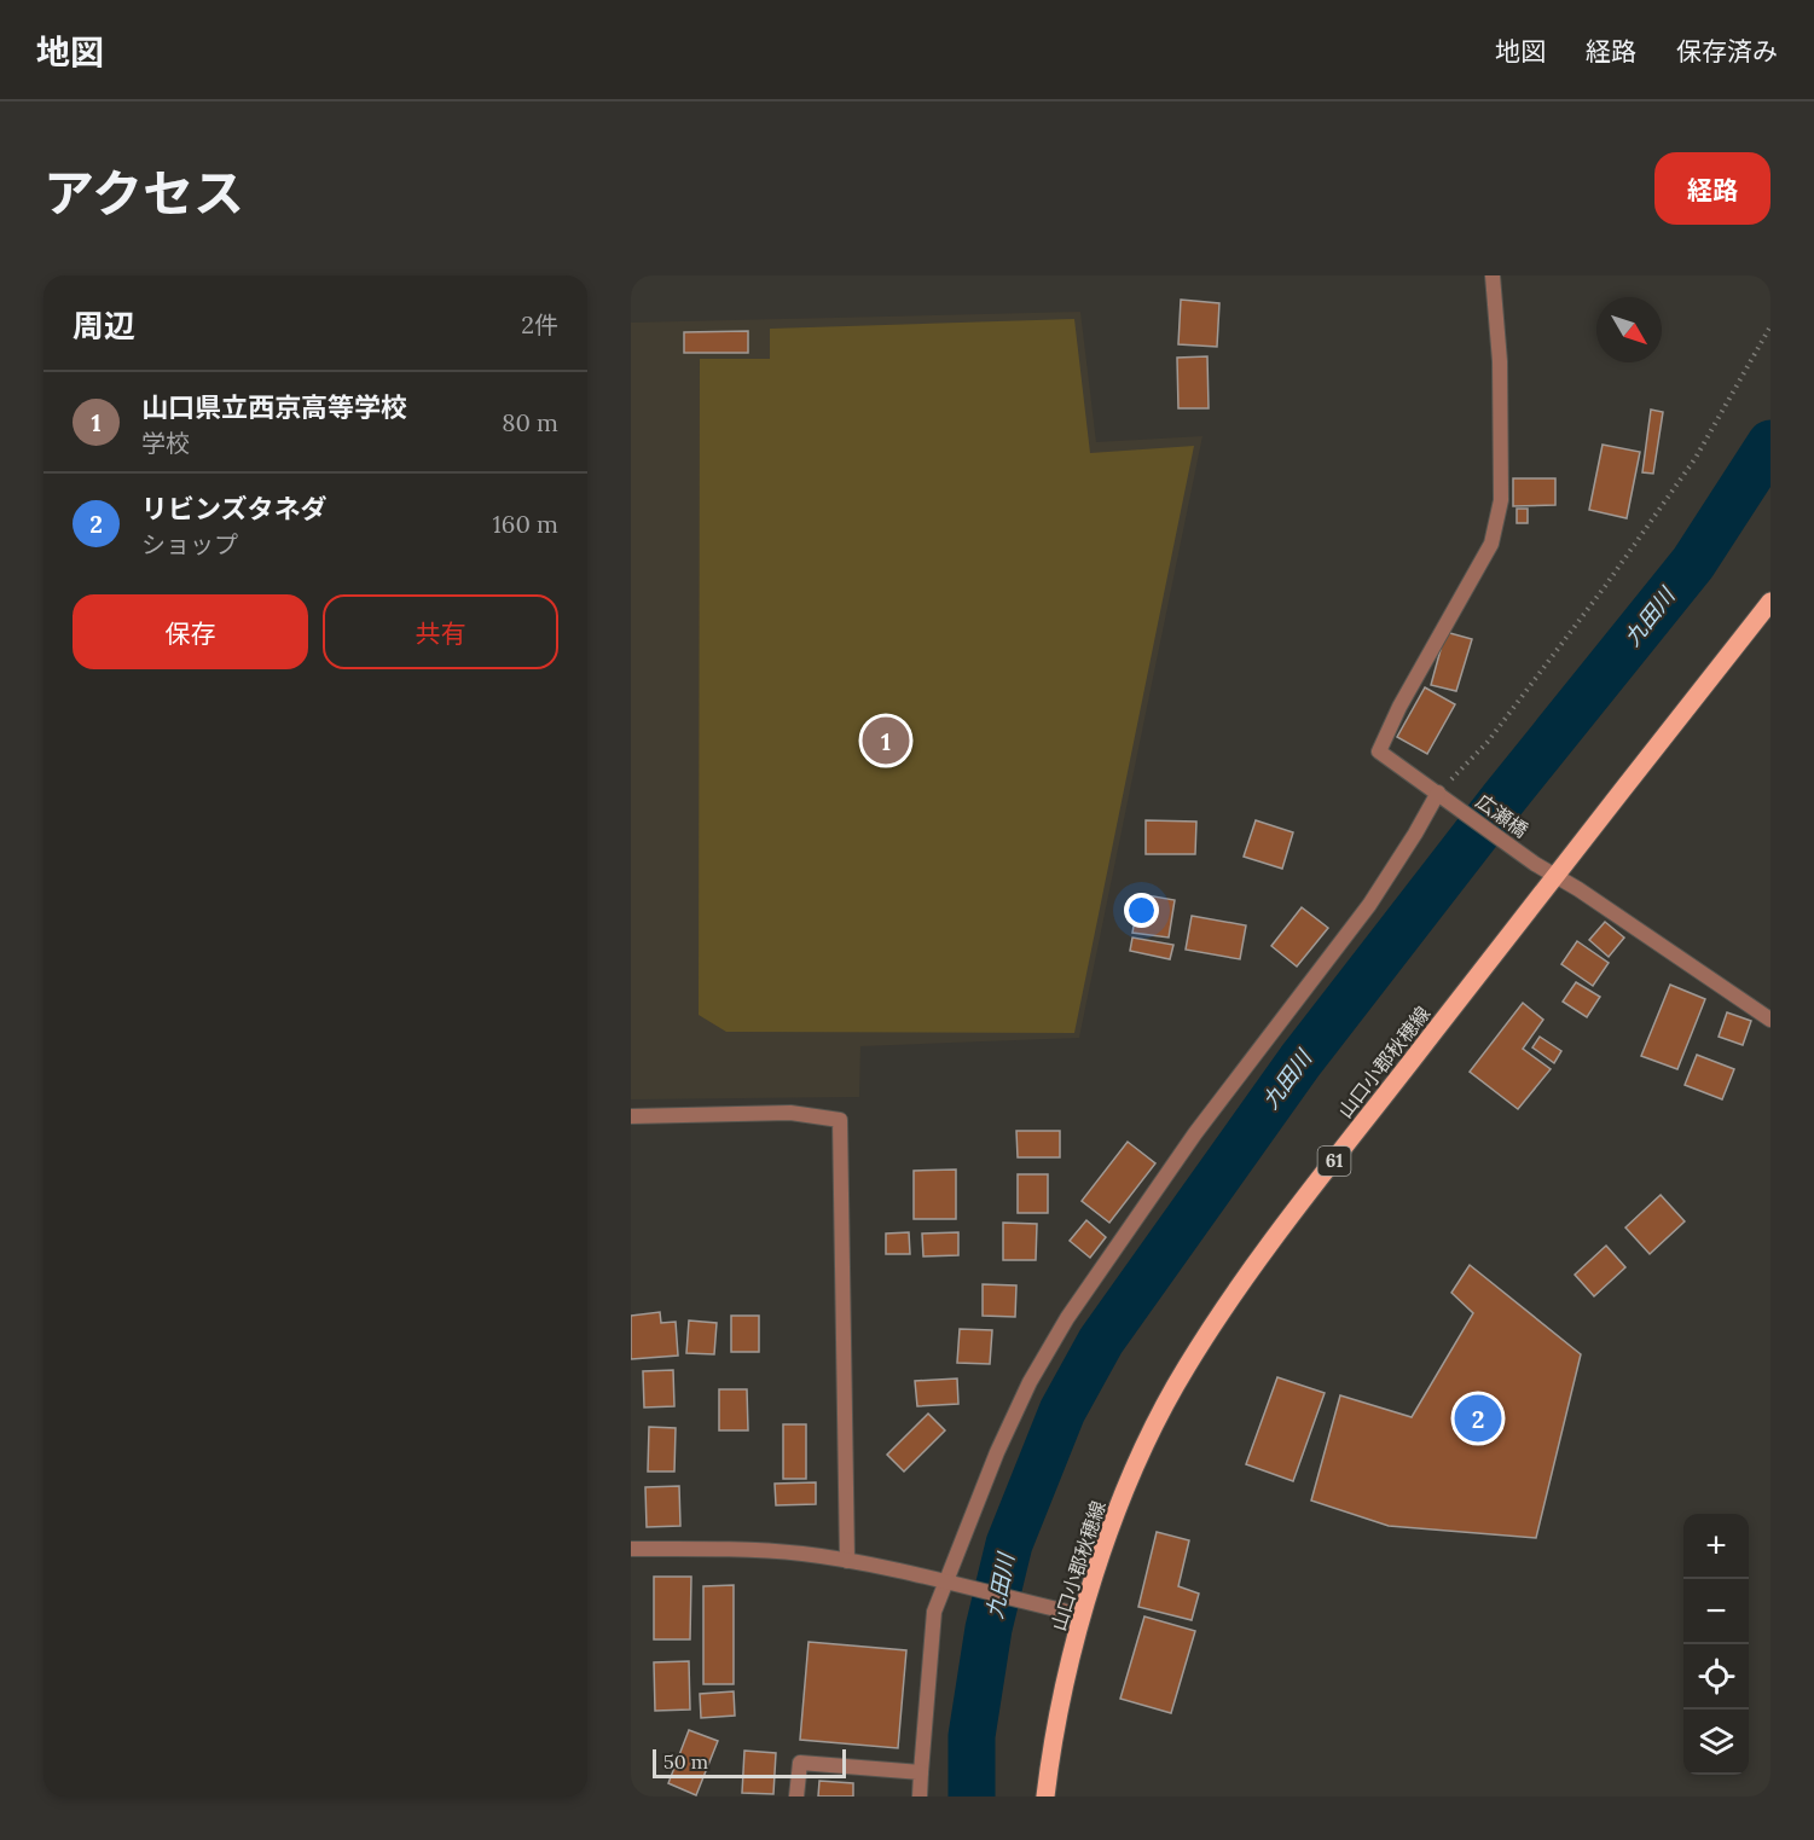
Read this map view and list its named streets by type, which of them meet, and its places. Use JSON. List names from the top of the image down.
{
  "streets": {
    "main road": ["山口小郡秋穂線", "61"],
    "street": ["広瀬橋"]
  },
  "crossings": [
    ["広瀬橋", "山口小郡秋穂線"]
  ],
  "water": ["九田川"],
  "scale_bar": "50 m",
  "north": "bottom right",
  "page": {
    "header": "地図",
    "nav": ["地図", "経路", "保存済み"],
    "title": "アクセス",
    "buttons": [
      "経路",
      ["保存", "共有"]
    ],
    "heading": ["周辺", "2件"],
    "list": [
      {
        "mark": "1",
        "name": "山口県立西京高等学校",
        "note": "学校",
        "value": "80 m"
      },
      {
        "mark": "2",
        "name": "リビンズタネダ",
        "note": "ショップ",
        "value": "160 m"
      }
    ],
    "pins": ["1", "2"],
    "map_buttons": ["+", "−"],
    "scale": "50 m"
  }
}
